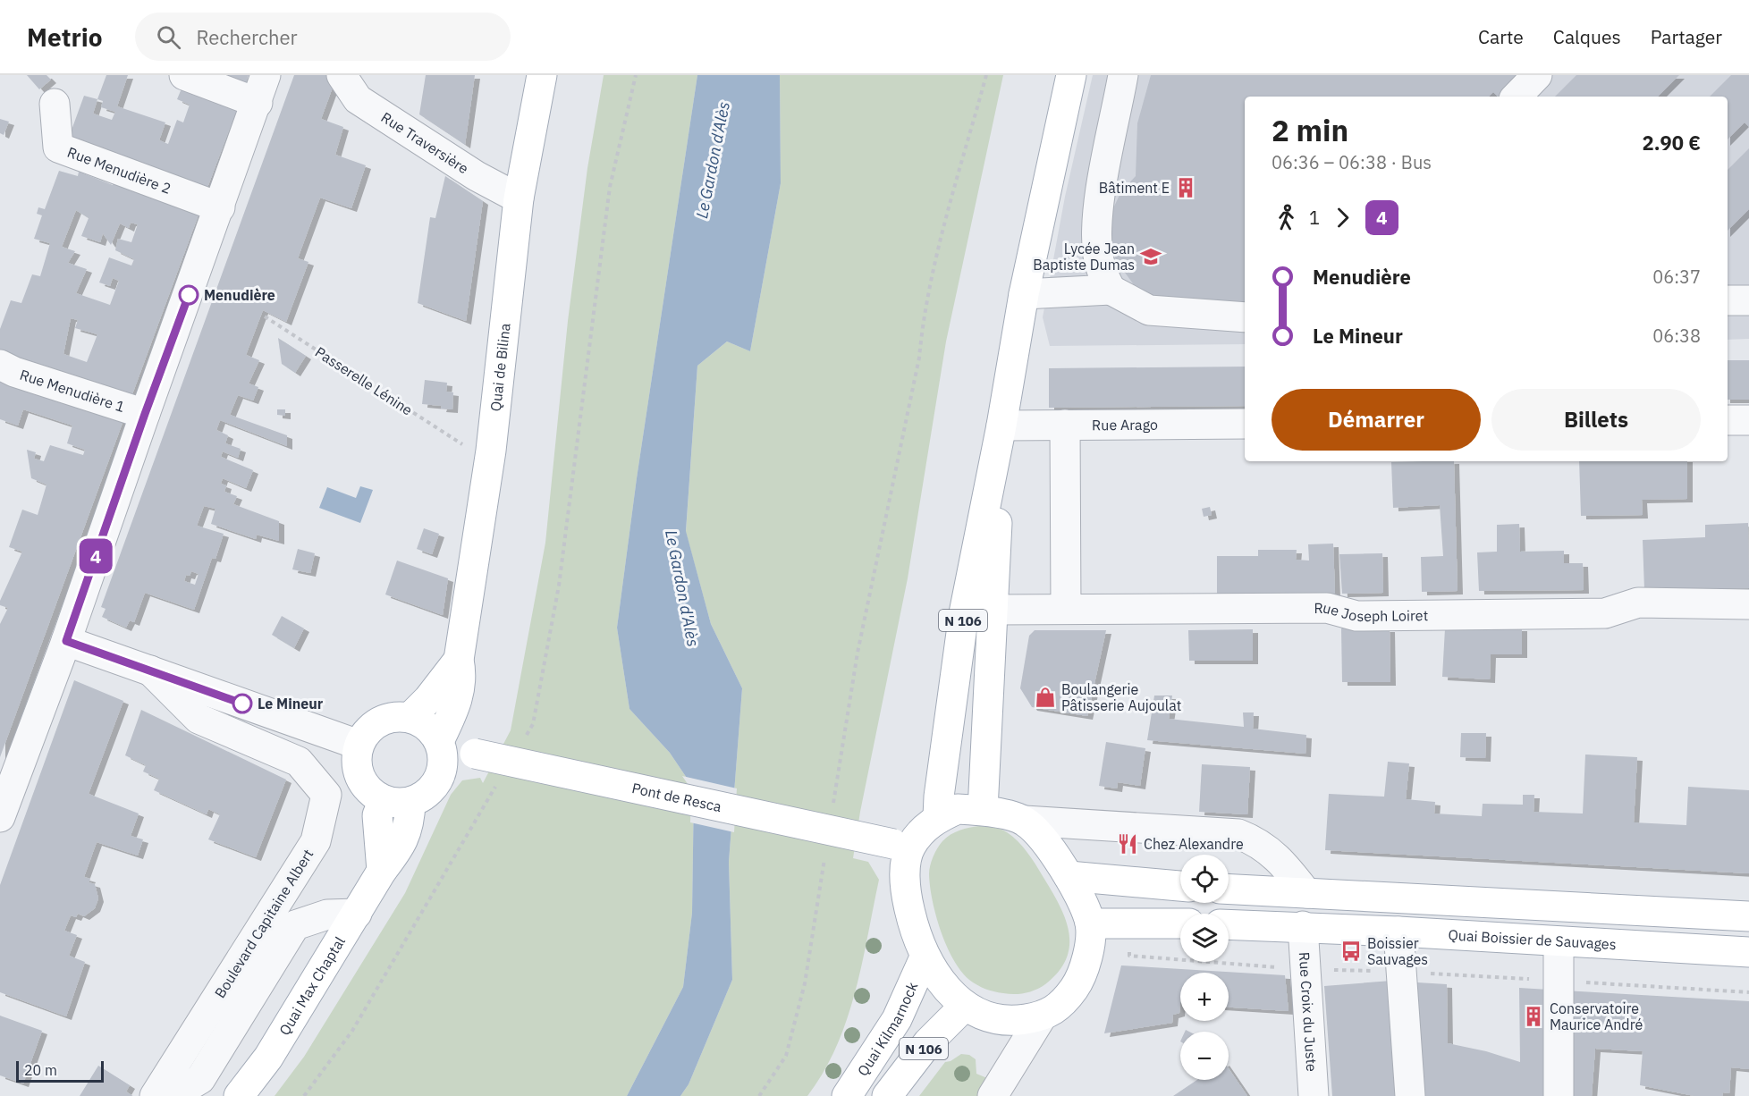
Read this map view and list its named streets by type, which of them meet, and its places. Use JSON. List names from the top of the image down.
{
  "streets": {
    "main road": [
      "Quai de Bilina",
      "N 106",
      "Pont de Resca",
      "Quai Boissier de Sauvages",
      "Quai Max Chaptal",
      "Quai Kilmarnock"
    ],
    "street": [
      "Rue Traversière",
      "Rue Menudière 2",
      "Rue Menudière 1",
      "Rue Arago",
      "Rue Joseph Loiret",
      "Boulevard Capitaine Albert",
      "Rue Croix du Juste"
    ],
    "path": ["Passerelle Lénine"]
  },
  "crossings": [
    ["Rue Traversière", "Quai de Bilina"],
    ["Quai de Bilina", "Pont de Resca"],
    ["Quai de Bilina", "Quai Max Chaptal"],
    ["Rue Arago", "N 106"],
    ["Rue Joseph Loiret", "N 106"],
    ["Pont de Resca", "Quai Max Chaptal"],
    ["Quai Boissier de Sauvages", "Rue Croix du Juste"]
  ],
  "water": ["Le Gardon d'Alès"],
  "places": {
    "building": ["Bâtiment E", "Conservatoire Maurice André"],
    "school or university": ["Lycée Jean Baptiste Dumas"],
    "other": ["Menudière", "Le Mineur"],
    "shop": ["Boulangerie Pâtisserie Aujoulat"],
    "restaurant": ["Chez Alexandre"],
    "bus stop": ["Boissier Sauvages"]
  },
  "lines": ["bus line 4"],
  "scale_bar": "20 m",
  "page": {
    "header": "Metrio",
    "search": "Rechercher",
    "nav": ["Carte", "Calques", "Partager"],
    "on_map": "4",
    "heading": ["2 min", "06:36 – 06:38 · Bus", "2.90 €"],
    "legs": ["1", "4"],
    "list": [
      {
        "name": "Menudière",
        "value": "06:37"
      },
      {
        "name": "Le Mineur",
        "value": "06:38"
      }
    ],
    "buttons": ["Démarrer", "Billets"],
    "map_buttons": ["+", "−"],
    "scale": "20 m"
  }
}
